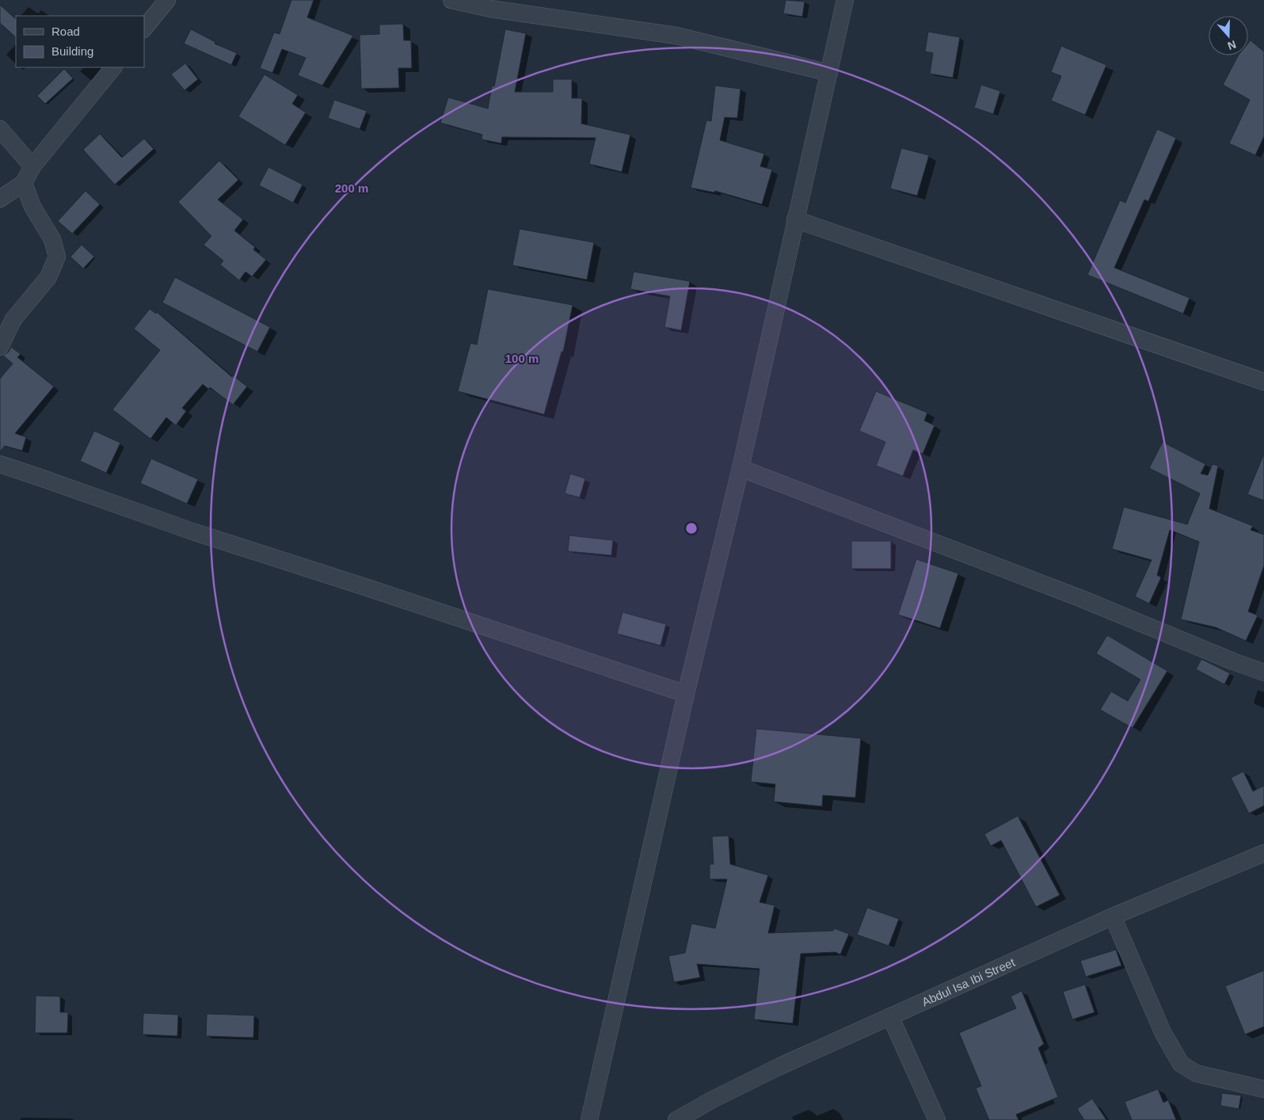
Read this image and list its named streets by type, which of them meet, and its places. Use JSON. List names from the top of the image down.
{
  "streets": {
    "street": ["Abdul Isa Ibi Street"]
  },
  "legend": ["Road", "Building"],
  "north": "bottom",
  "rings": ["200 m", "100 m"]
}
